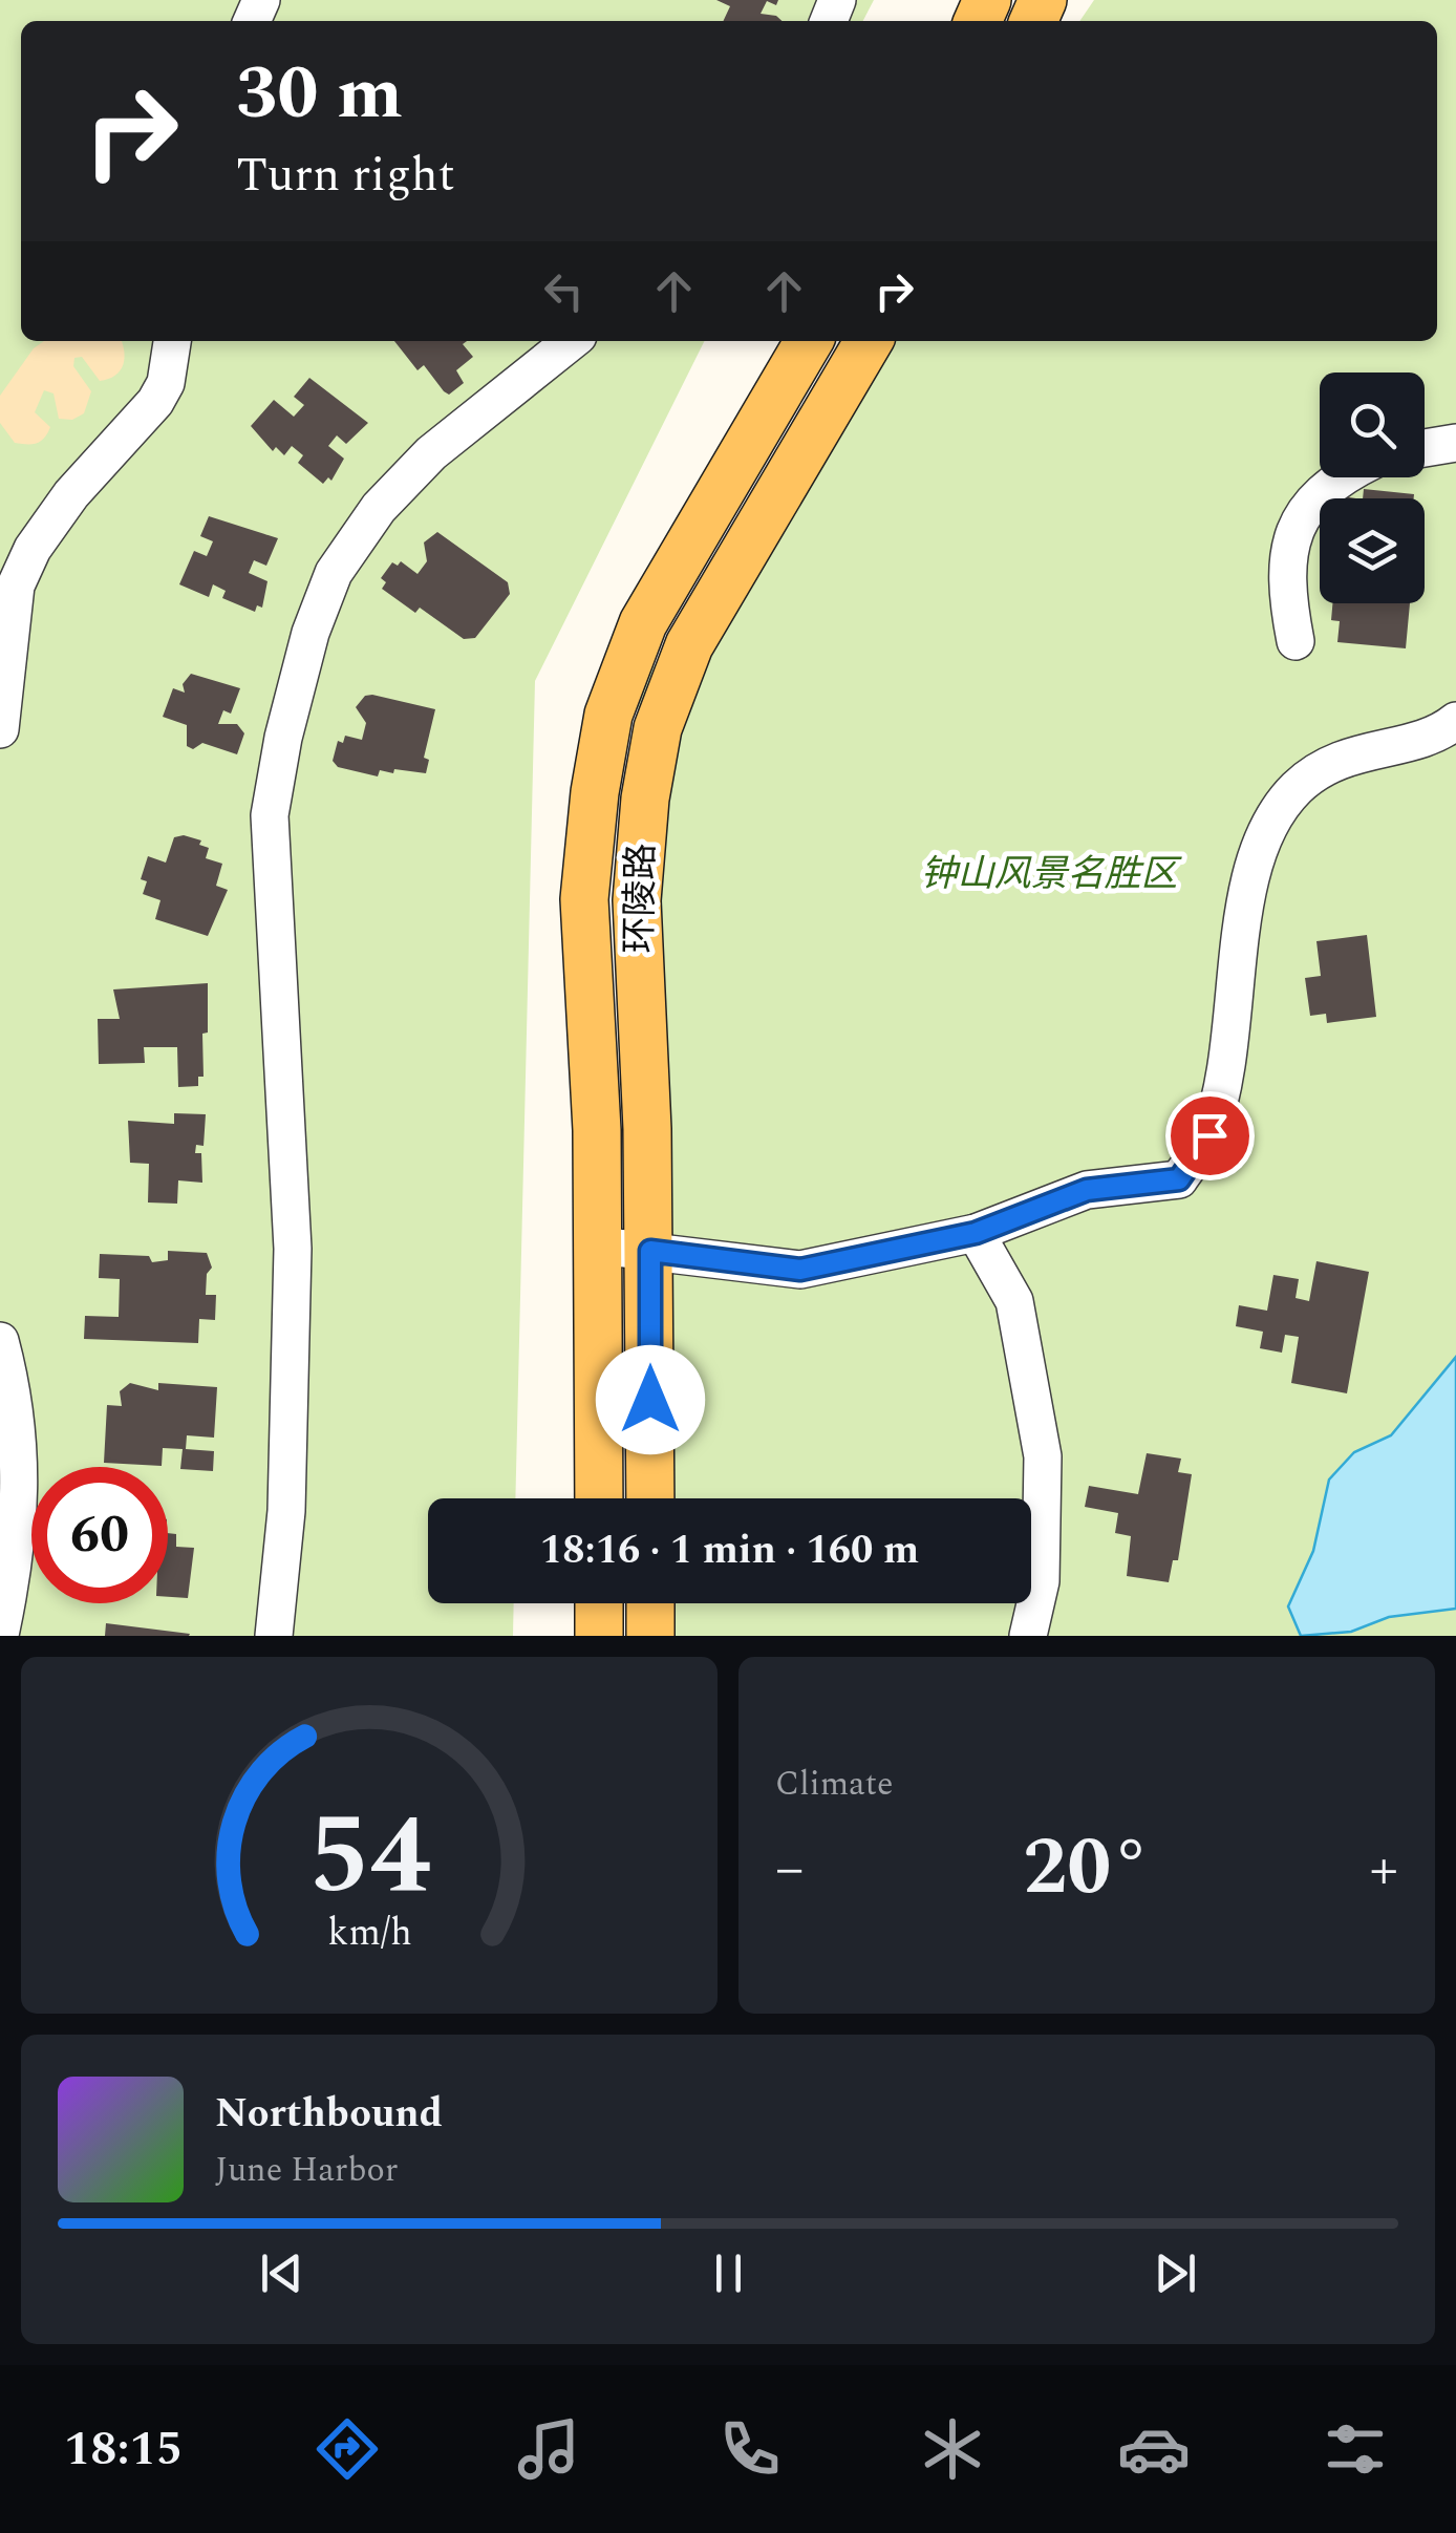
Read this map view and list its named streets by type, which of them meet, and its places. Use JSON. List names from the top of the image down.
{
  "streets": {
    "main road": ["环陵路"]
  },
  "parks": ["钟山风景名胜区"],
  "page": {
    "turn": ["30 m", "Turn right"],
    "limit": "60",
    "trip": "18:16 · 1 min · 160 m",
    "tile": "Climate",
    "heat": ["−", "20°", "+"],
    "song": ["Northbound", "June Harbor"],
    "tabs": "18:15",
    "gauge": ["54", "km/h"]
  }
}
